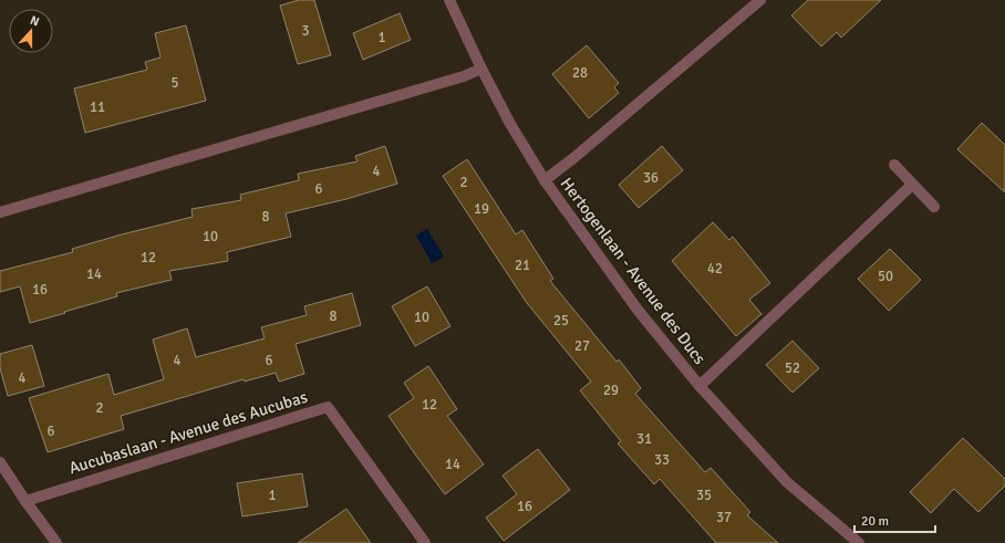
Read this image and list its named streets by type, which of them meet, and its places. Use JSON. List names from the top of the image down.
{
  "streets": {
    "street": ["Hertogenlaan - Avenue des Ducs", "Aucubaslaan - Avenue des Aucubas"]
  },
  "house_numbers": [
    "3",
    "1",
    "28",
    "5",
    "11",
    "4",
    "36",
    "2",
    "6",
    "19",
    "8",
    "10",
    "12",
    "21",
    "42",
    "14",
    "50",
    "16",
    "8",
    "10",
    "25",
    "27",
    "4",
    "6",
    "52",
    "4",
    "29",
    "12",
    "2",
    "6",
    "31",
    "33",
    "14",
    "1",
    "35",
    "16",
    "37"
  ],
  "scale_bar": "20 m",
  "north": "top"
}
